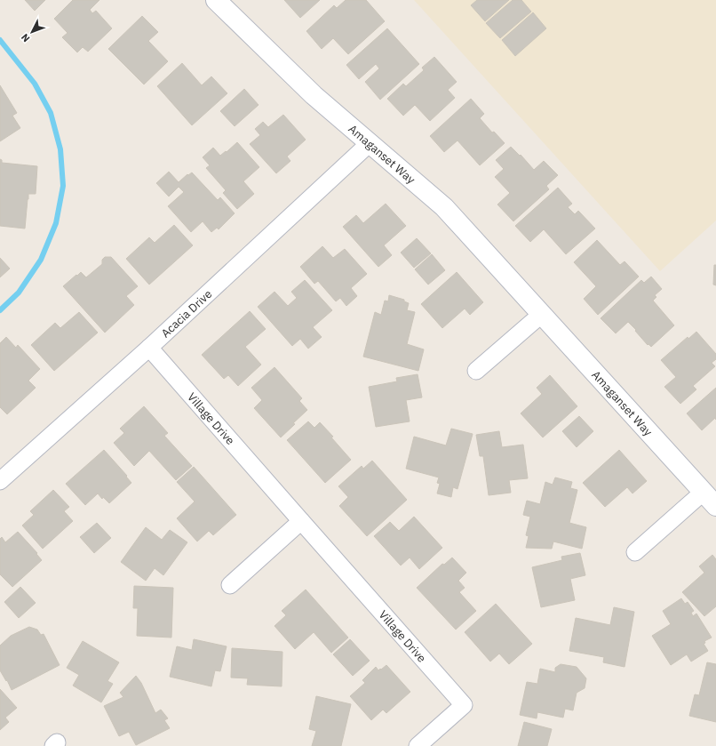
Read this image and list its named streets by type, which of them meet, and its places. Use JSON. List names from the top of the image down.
{
  "streets": {
    "street": ["Amaganset Way", "Acacia Drive", "Village Drive"]
  },
  "crossings": [
    ["Amaganset Way", "Acacia Drive"],
    ["Acacia Drive", "Village Drive"]
  ],
  "north": "bottom left"
}
